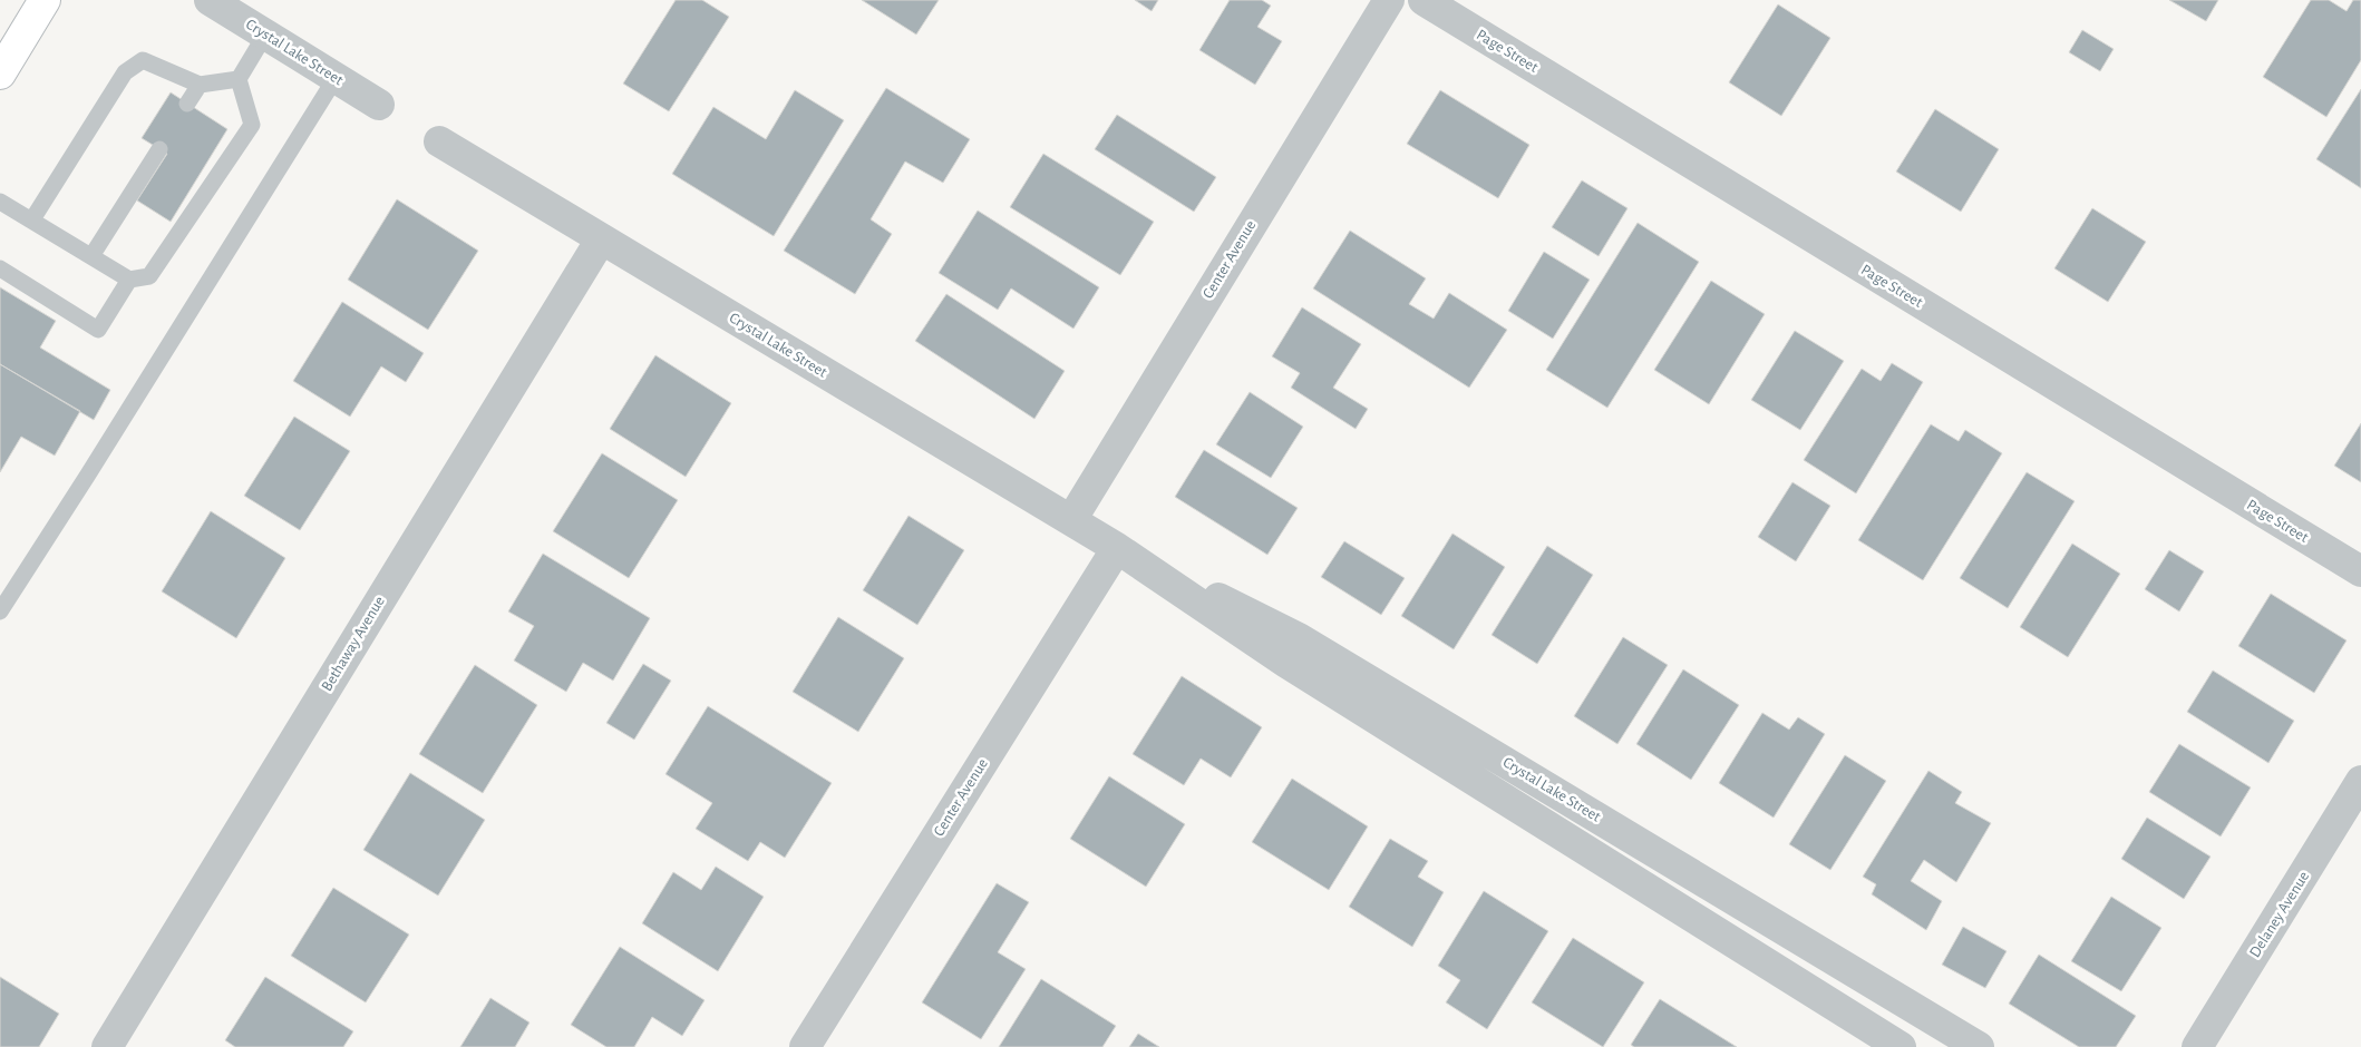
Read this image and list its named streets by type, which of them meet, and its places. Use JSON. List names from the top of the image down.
{
  "streets": {
    "street": [
      "Page Street",
      "Crystal Lake Street",
      "Center Avenue",
      "Bethaway Avenue",
      "Delaney Avenue"
    ]
  },
  "crossings": [
    ["Crystal Lake Street", "Center Avenue"],
    ["Crystal Lake Street", "Bethaway Avenue"]
  ]
}
